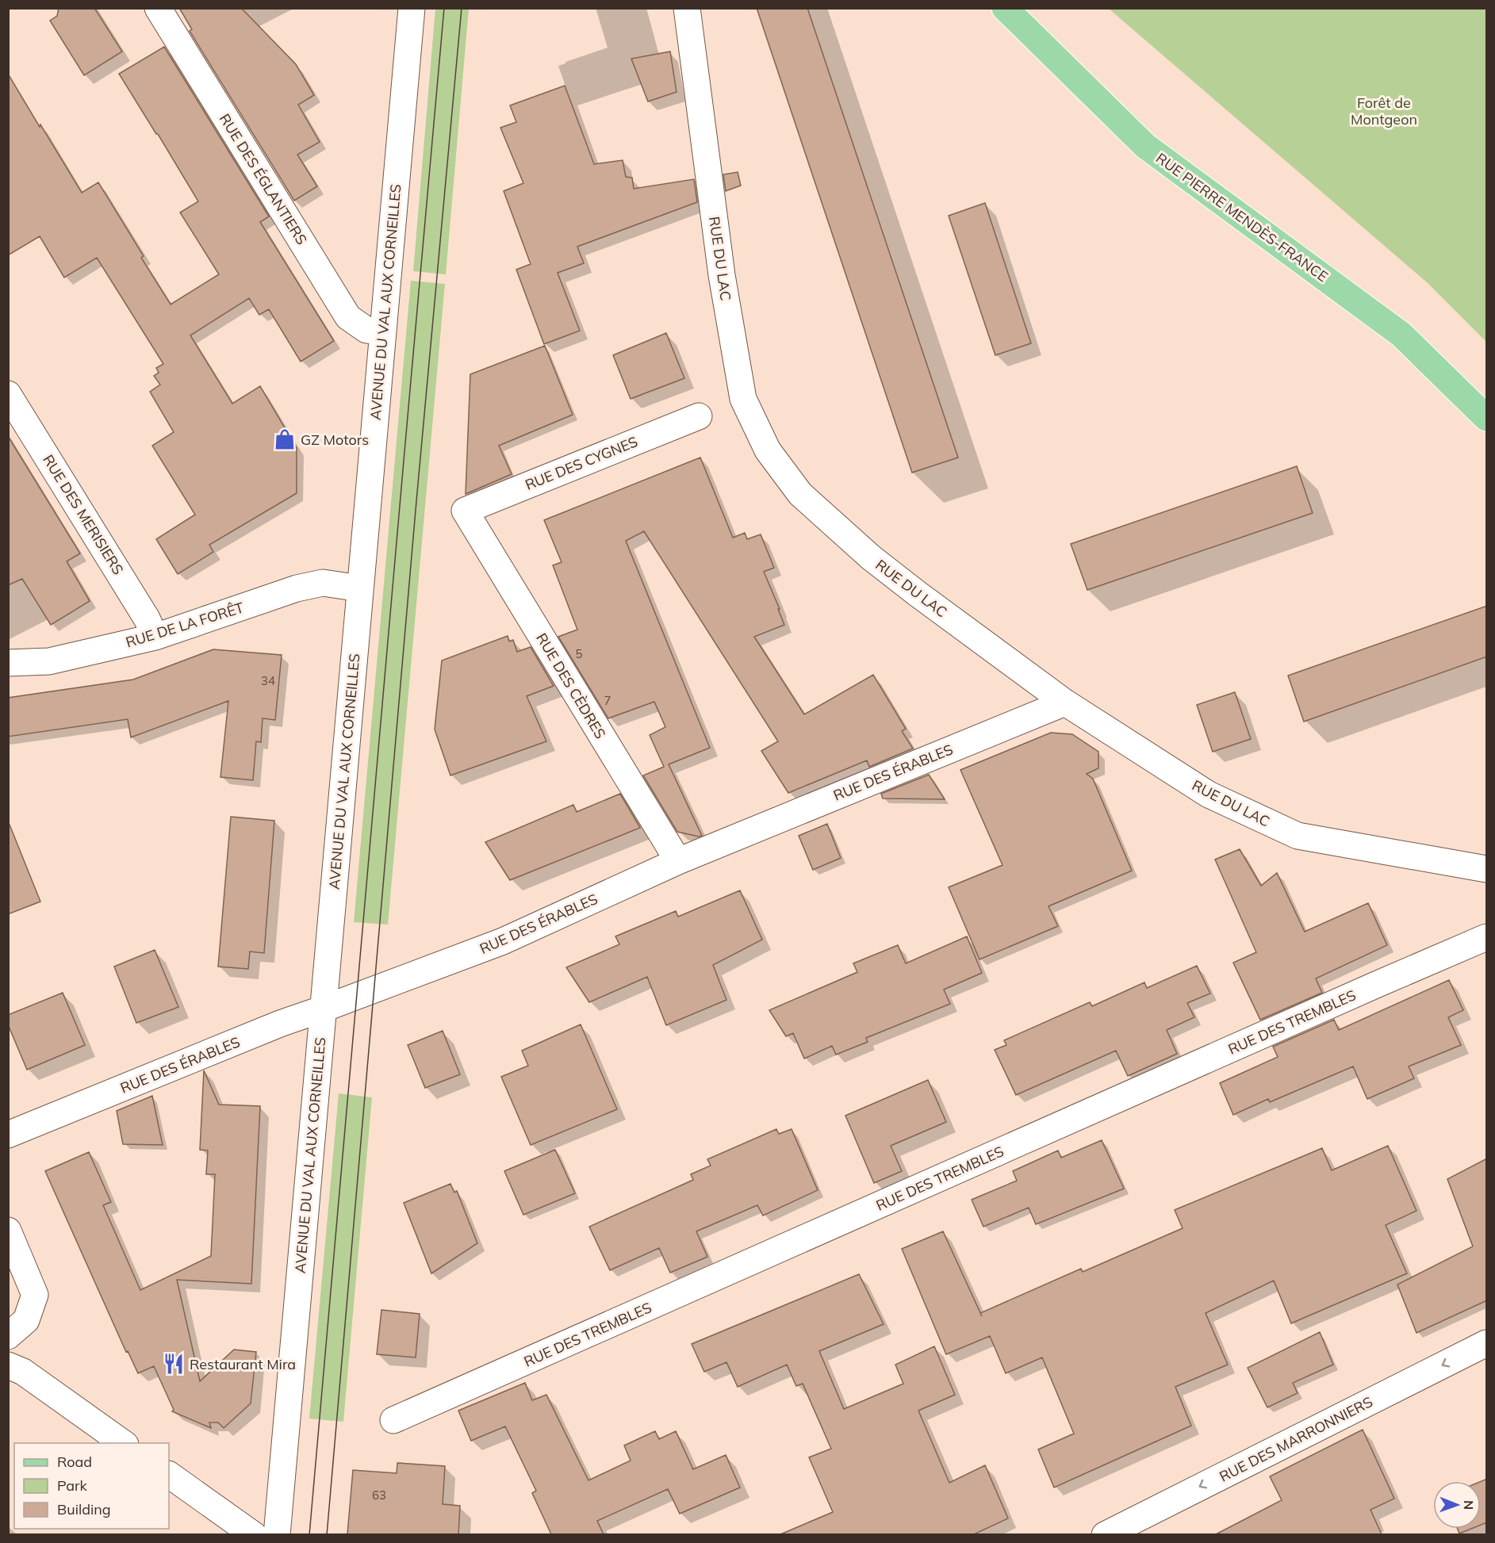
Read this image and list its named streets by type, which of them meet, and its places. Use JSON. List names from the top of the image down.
{
  "streets": {
    "main road": ["RUE PIERRE MENDÈS-FRANCE"],
    "street": [
      "RUE DES ÉGLANTIERS",
      "RUE DU LAC",
      "AVENUE DU VAL AUX CORNEILLES",
      "RUE DES CYGNES",
      "RUE DES MERISIERS",
      "RUE DE LA FORÊT",
      "RUE DES CÈDRES",
      "RUE DES ÉRABLES",
      "RUE DES TREMBLES",
      "RUE DES MARRONNIERS"
    ]
  },
  "crossings": [
    ["RUE DES ÉGLANTIERS", "AVENUE DU VAL AUX CORNEILLES"],
    ["RUE DU LAC", "RUE DES ÉRABLES"],
    ["AVENUE DU VAL AUX CORNEILLES", "RUE DE LA FORÊT"],
    ["AVENUE DU VAL AUX CORNEILLES", "RUE DES ÉRABLES"],
    ["RUE DES CYGNES", "RUE DES CÈDRES"],
    ["RUE DES MERISIERS", "RUE DE LA FORÊT"],
    ["RUE DES CÈDRES", "RUE DES ÉRABLES"]
  ],
  "one_way": ["RUE DES MARRONNIERS"],
  "parks": ["Forêt de Montgeon"],
  "places": {
    "shop": ["GZ Motors"],
    "restaurant": ["Restaurant Mira"]
  },
  "house_numbers": [
    "5",
    "34",
    "7",
    "63"
  ],
  "legend": ["Road", "Park", "Building"],
  "north": "right"
}
